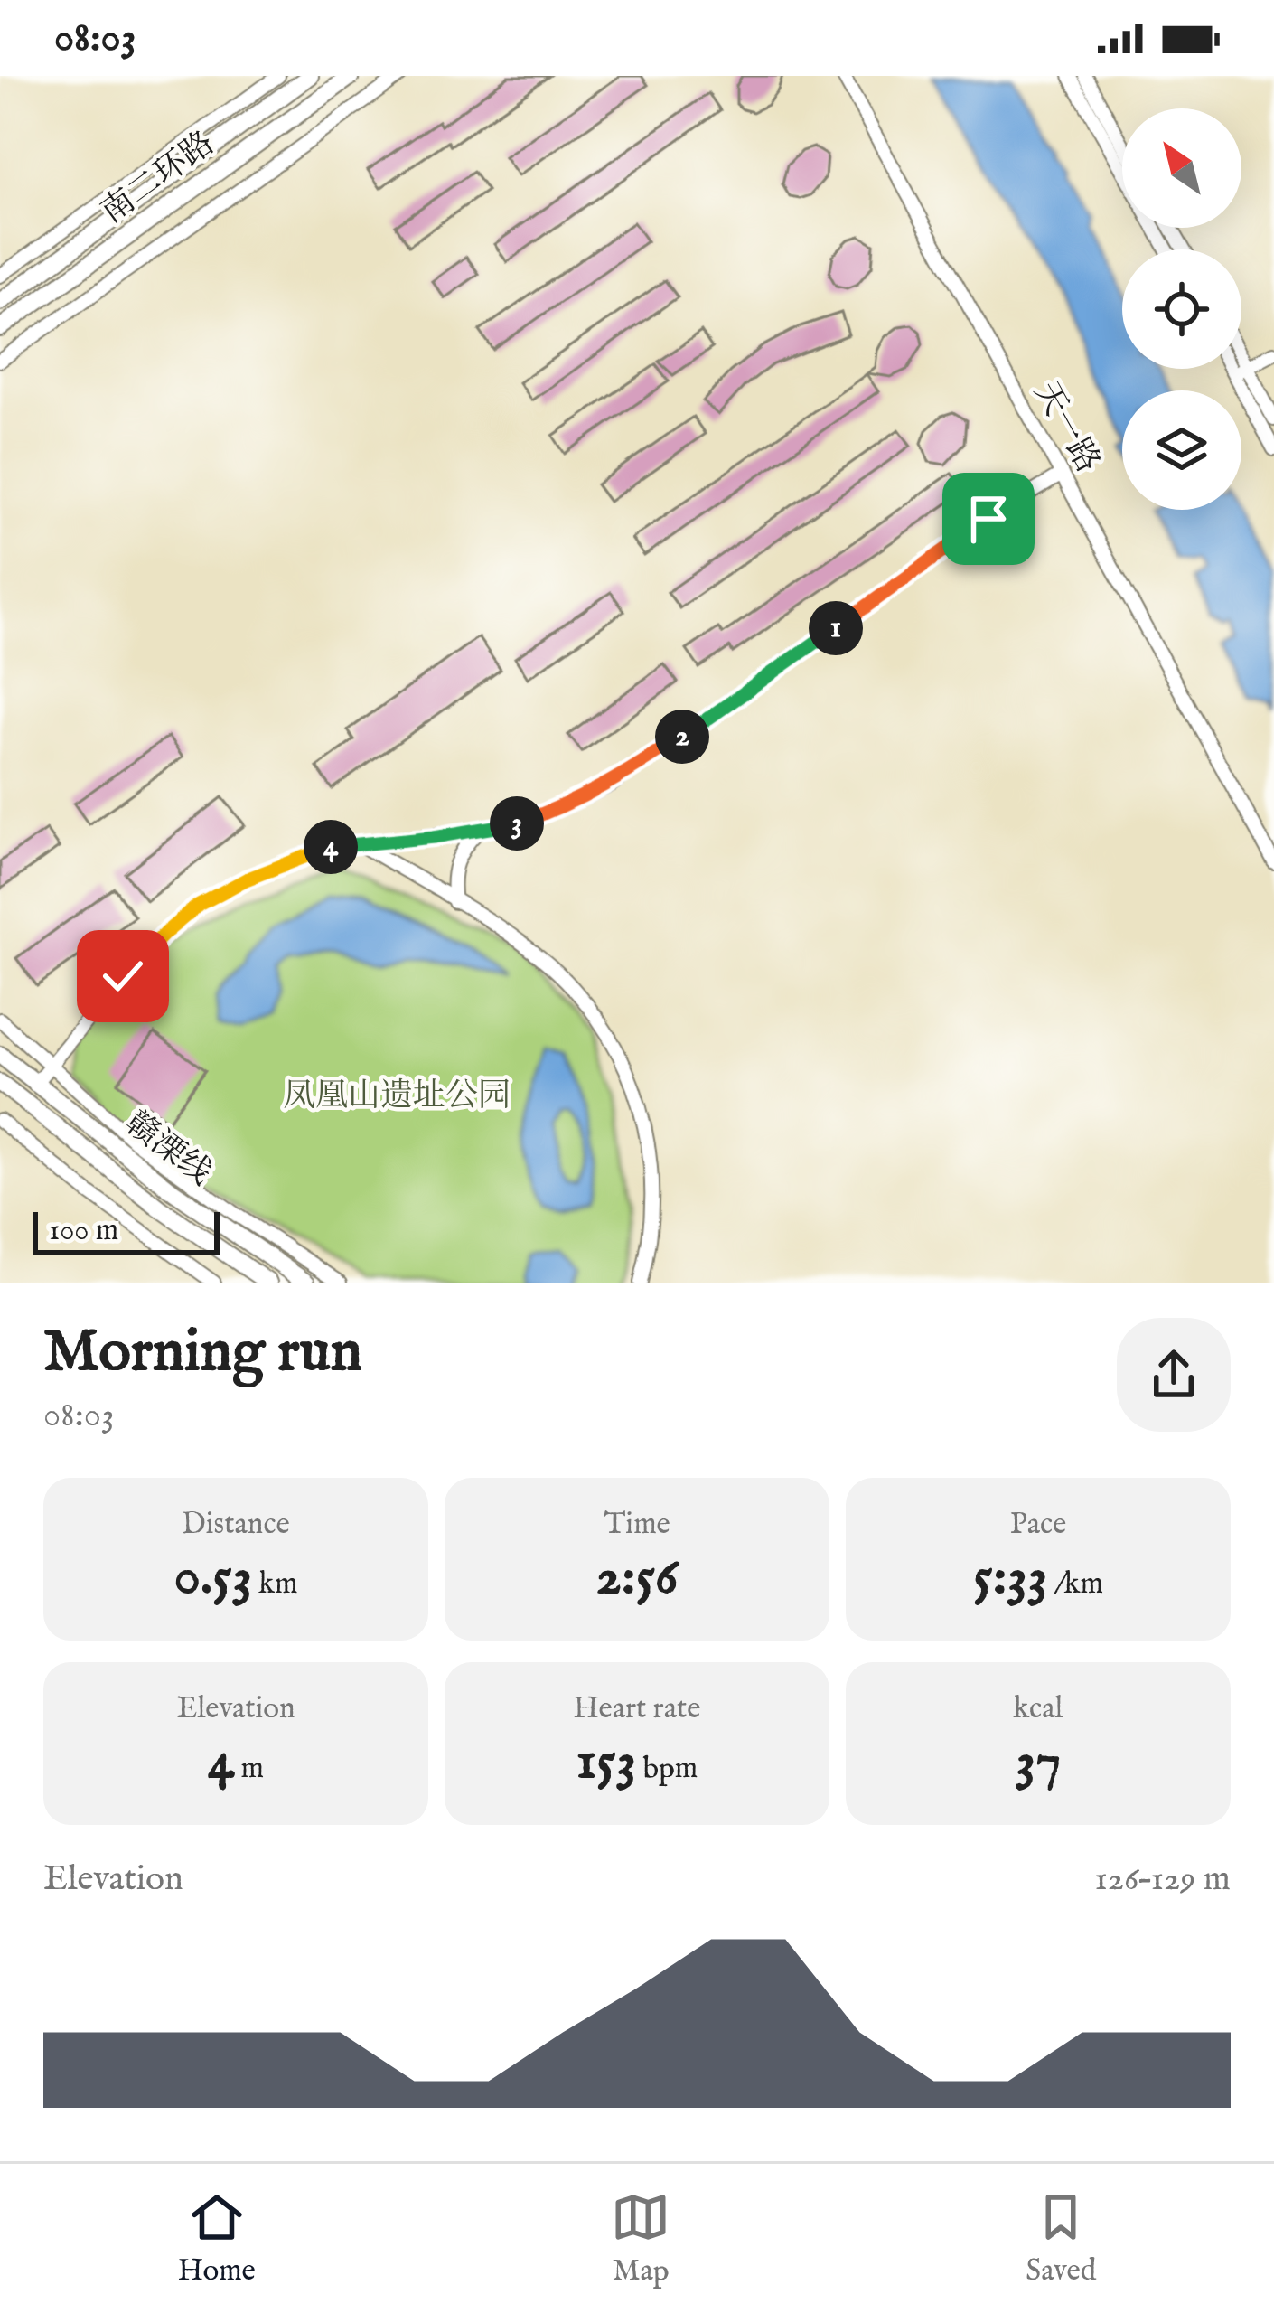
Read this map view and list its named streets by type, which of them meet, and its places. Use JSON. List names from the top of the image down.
{
  "streets": {
    "main road": ["南二环路", "赣溧线"],
    "street": ["天一路"]
  },
  "parks": ["凤凰山遗址公园"],
  "scale_bar": "100 m",
  "north": "top left",
  "page": {
    "status": "08:03",
    "pins": [
      "1",
      "2",
      "3",
      "4"
    ],
    "scale": "100 m",
    "heading": ["Morning run", "08:03"],
    "stats": [
      ["Distance", "0.53 km"],
      ["Time", "2:56"],
      ["Pace", "5:33 /km"],
      ["Elevation", "4 m"],
      ["Heart rate", "153 bpm"],
      ["kcal", "37"]
    ],
    "chart": ["Elevation", "126–129 m"],
    "tabs": ["Home", "Map", "Saved"]
  }
}
